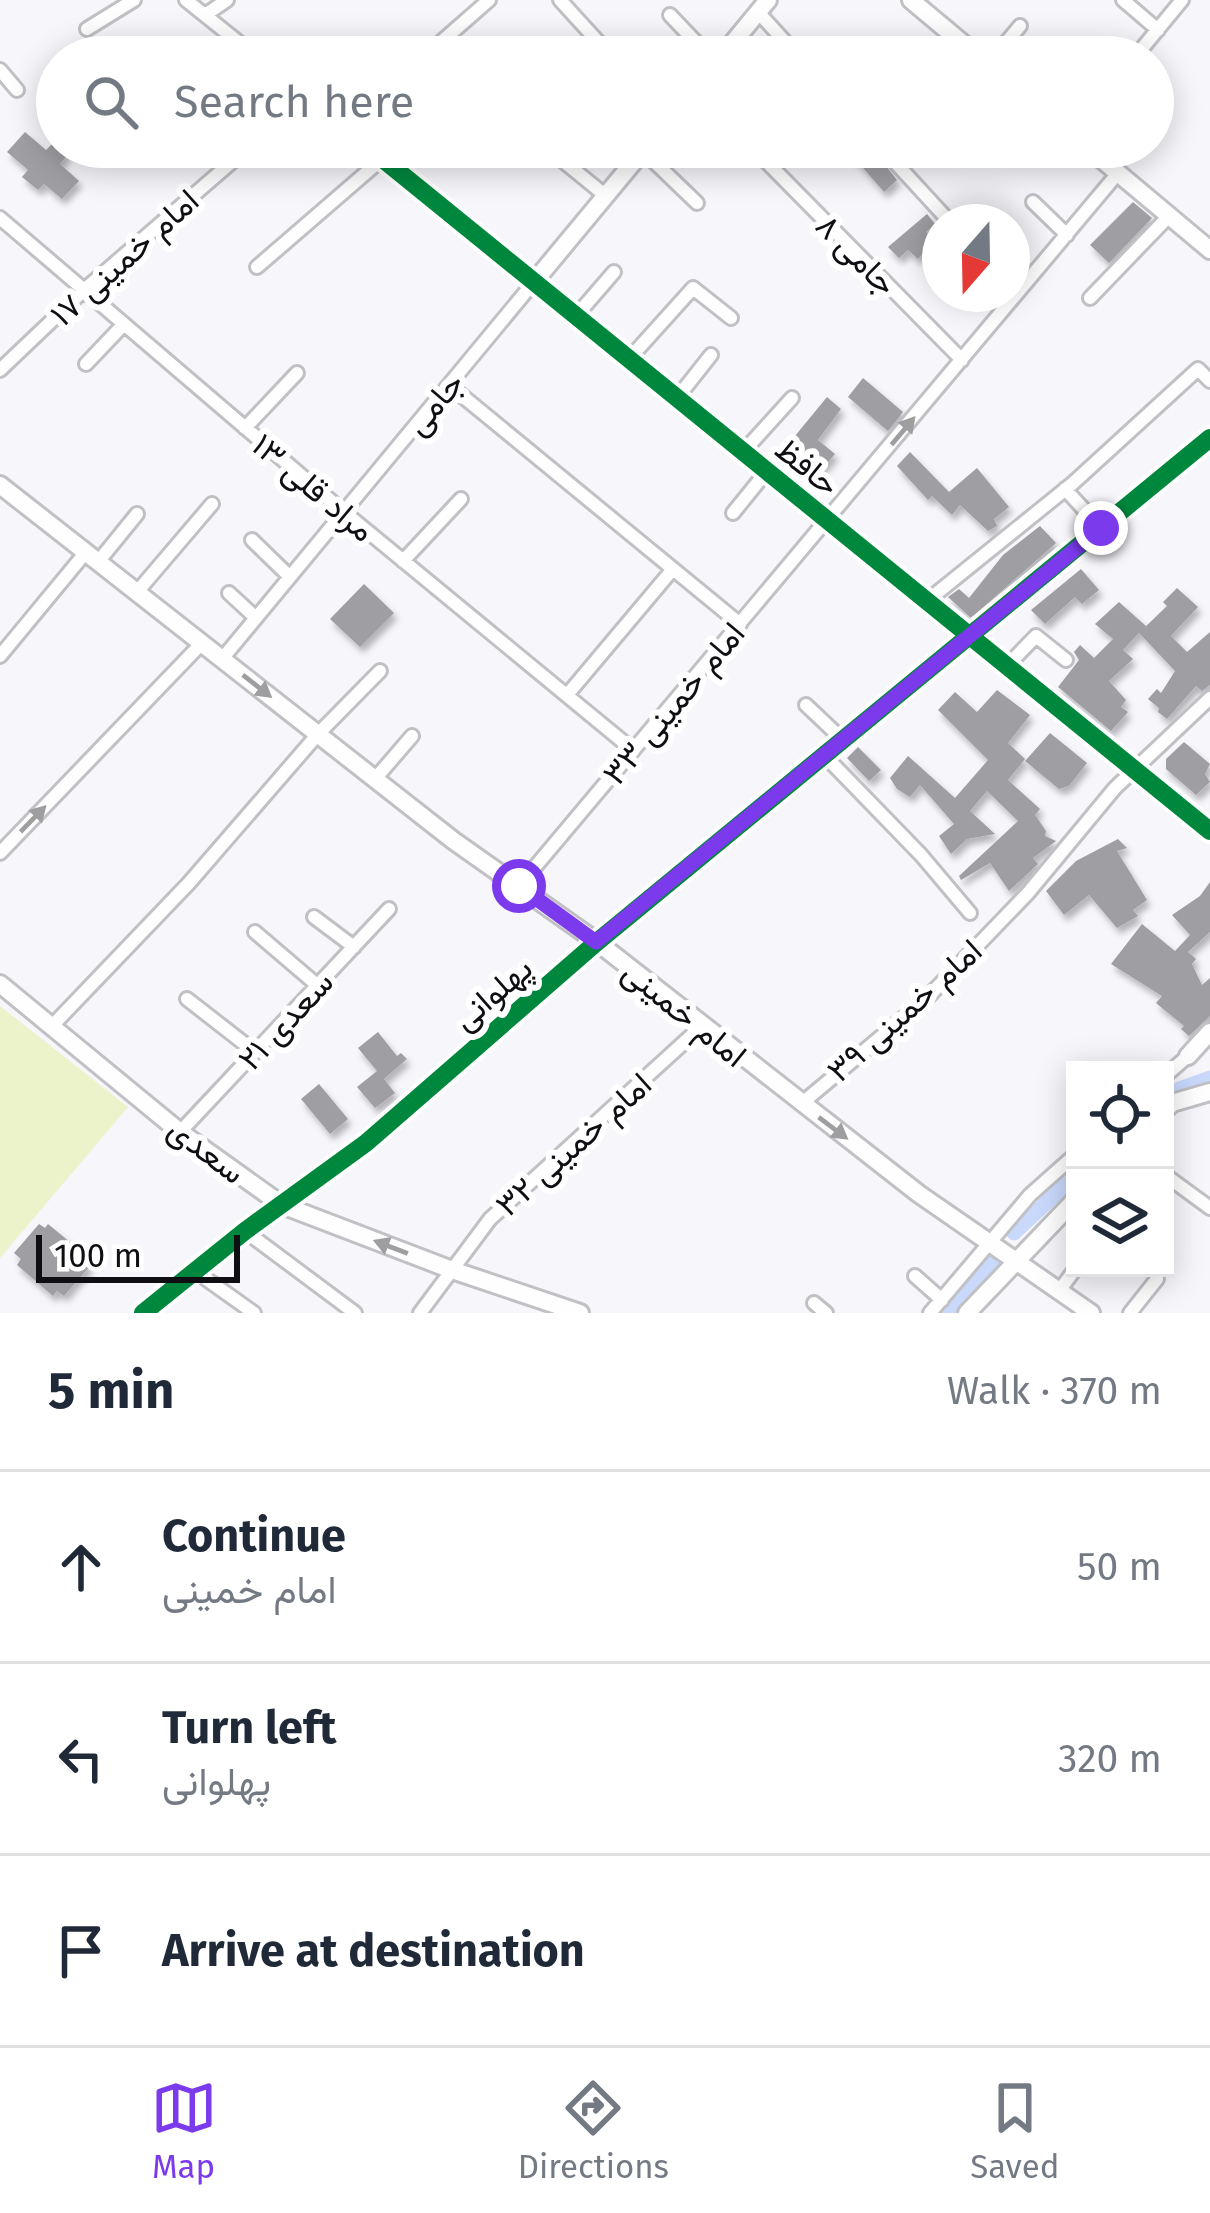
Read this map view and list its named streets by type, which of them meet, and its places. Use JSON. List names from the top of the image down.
{
  "streets": {
    "main road": [
      "جامی",
      "پهلوانی",
      "امام خمینی",
      "سعدی"
    ],
    "street": [
      "جامی ۸",
      "امام خمینی ۱۷",
      "حافظ",
      "مراد قلی ۱۳",
      "امام خمینی ۳۳",
      "امام خمینی ۳۹",
      "سعدی ۲۱",
      "امام خمینی ۳۲"
    ]
  },
  "crossings": [
    ["جامی ۸", "امام خمینی ۳۳"],
    ["امام خمینی ۱۷", "مراد قلی ۱۳"],
    ["جامی", "حافظ"],
    ["جامی", "مراد قلی ۱۳"],
    ["جامی", "امام خمینی"],
    ["حافظ", "امام خمینی ۳۳"],
    ["حافظ", "پهلوانی"],
    ["حافظ", "امام خمینی ۳۹"],
    ["مراد قلی ۱۳", "امام خمینی ۳۳"],
    ["امام خمینی ۳۳", "امام خمینی"],
    ["پهلوانی", "امام خمینی"],
    ["پهلوانی", "سعدی"],
    ["امام خمینی ۳۹", "امام خمینی"],
    ["امام خمینی", "امام خمینی ۳۲"],
    ["سعدی ۲۱", "سعدی"],
    ["امام خمینی ۳۲", "سعدی"]
  ],
  "scale_bar": "100 m",
  "north": "bottom",
  "page": {
    "search": "Search here",
    "scale": "100 m",
    "heading": ["5 min", "Walk · 370 m"],
    "list": [
      ["Continue", "امام خمینی", "50 m"],
      ["Turn left", "پهلوانی", "320 m"],
      "Arrive at destination"
    ],
    "nav": ["Map", "Directions", "Saved"]
  }
}
